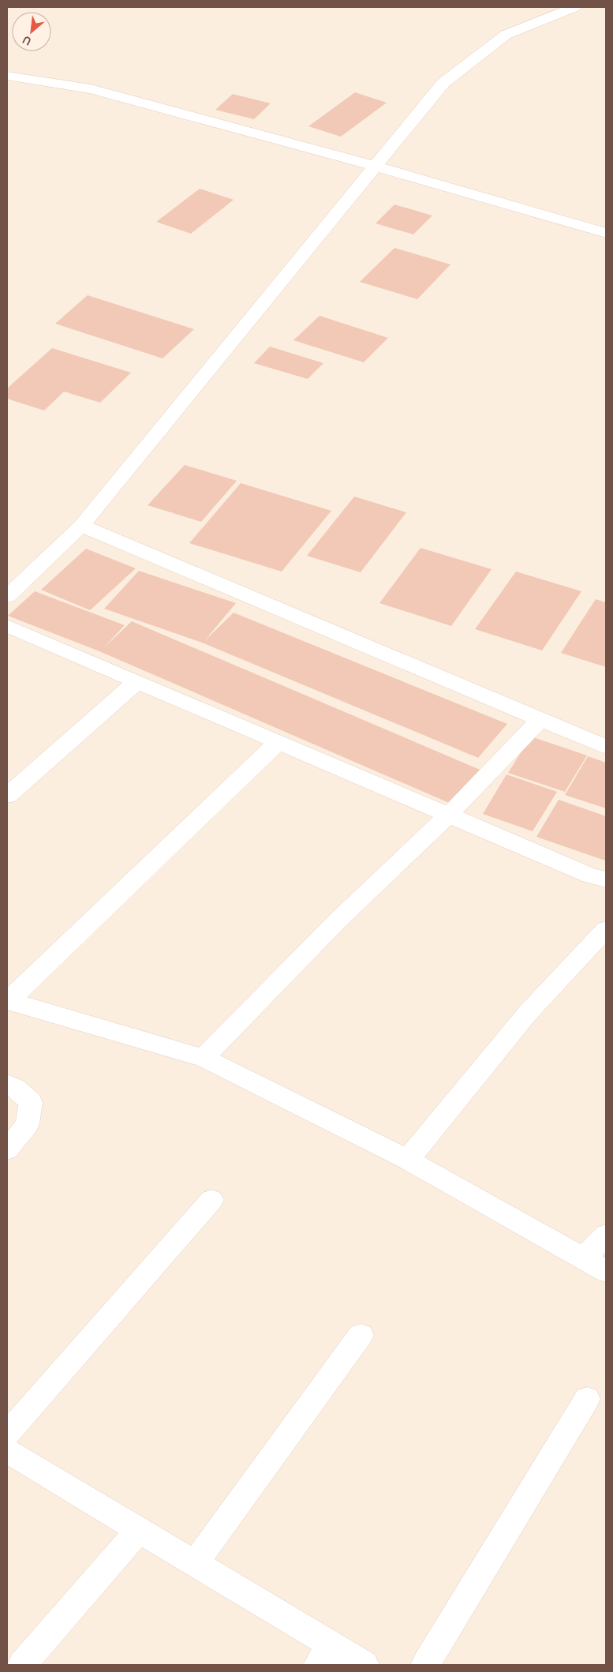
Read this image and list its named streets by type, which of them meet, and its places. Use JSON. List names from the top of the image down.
{
  "north": "bottom left"
}
